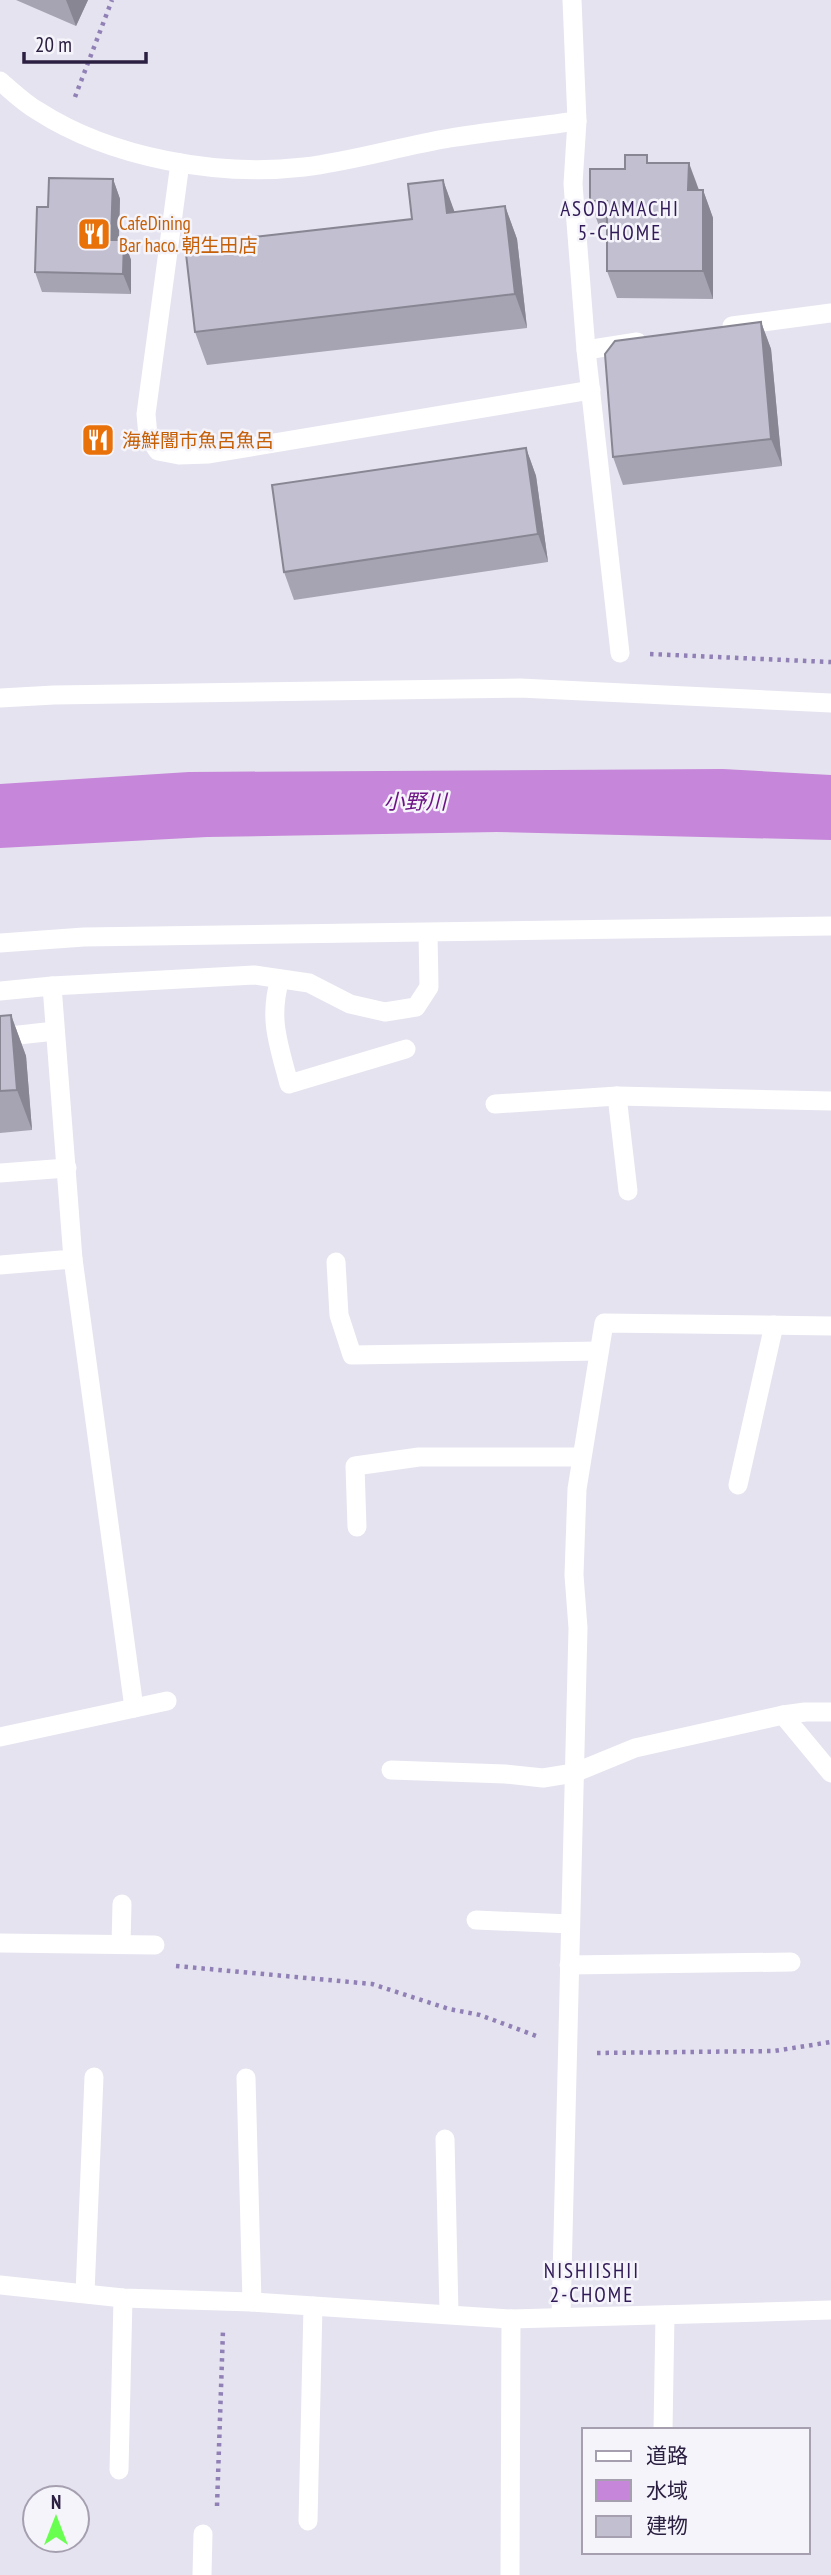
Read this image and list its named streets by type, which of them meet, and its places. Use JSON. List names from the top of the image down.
{
  "districts": ["ASODAMACHI 5-CHOME", "NISHIISHII 2-CHOME"],
  "water": ["小野川"],
  "places": {
    "restaurant": ["CafeDining Bar haco. 朝生田店", "海鮮闇市魚呂魚呂"]
  },
  "legend": ["道路", "水域", "建物"],
  "scale_bar": "20 m",
  "north": "top"
}
